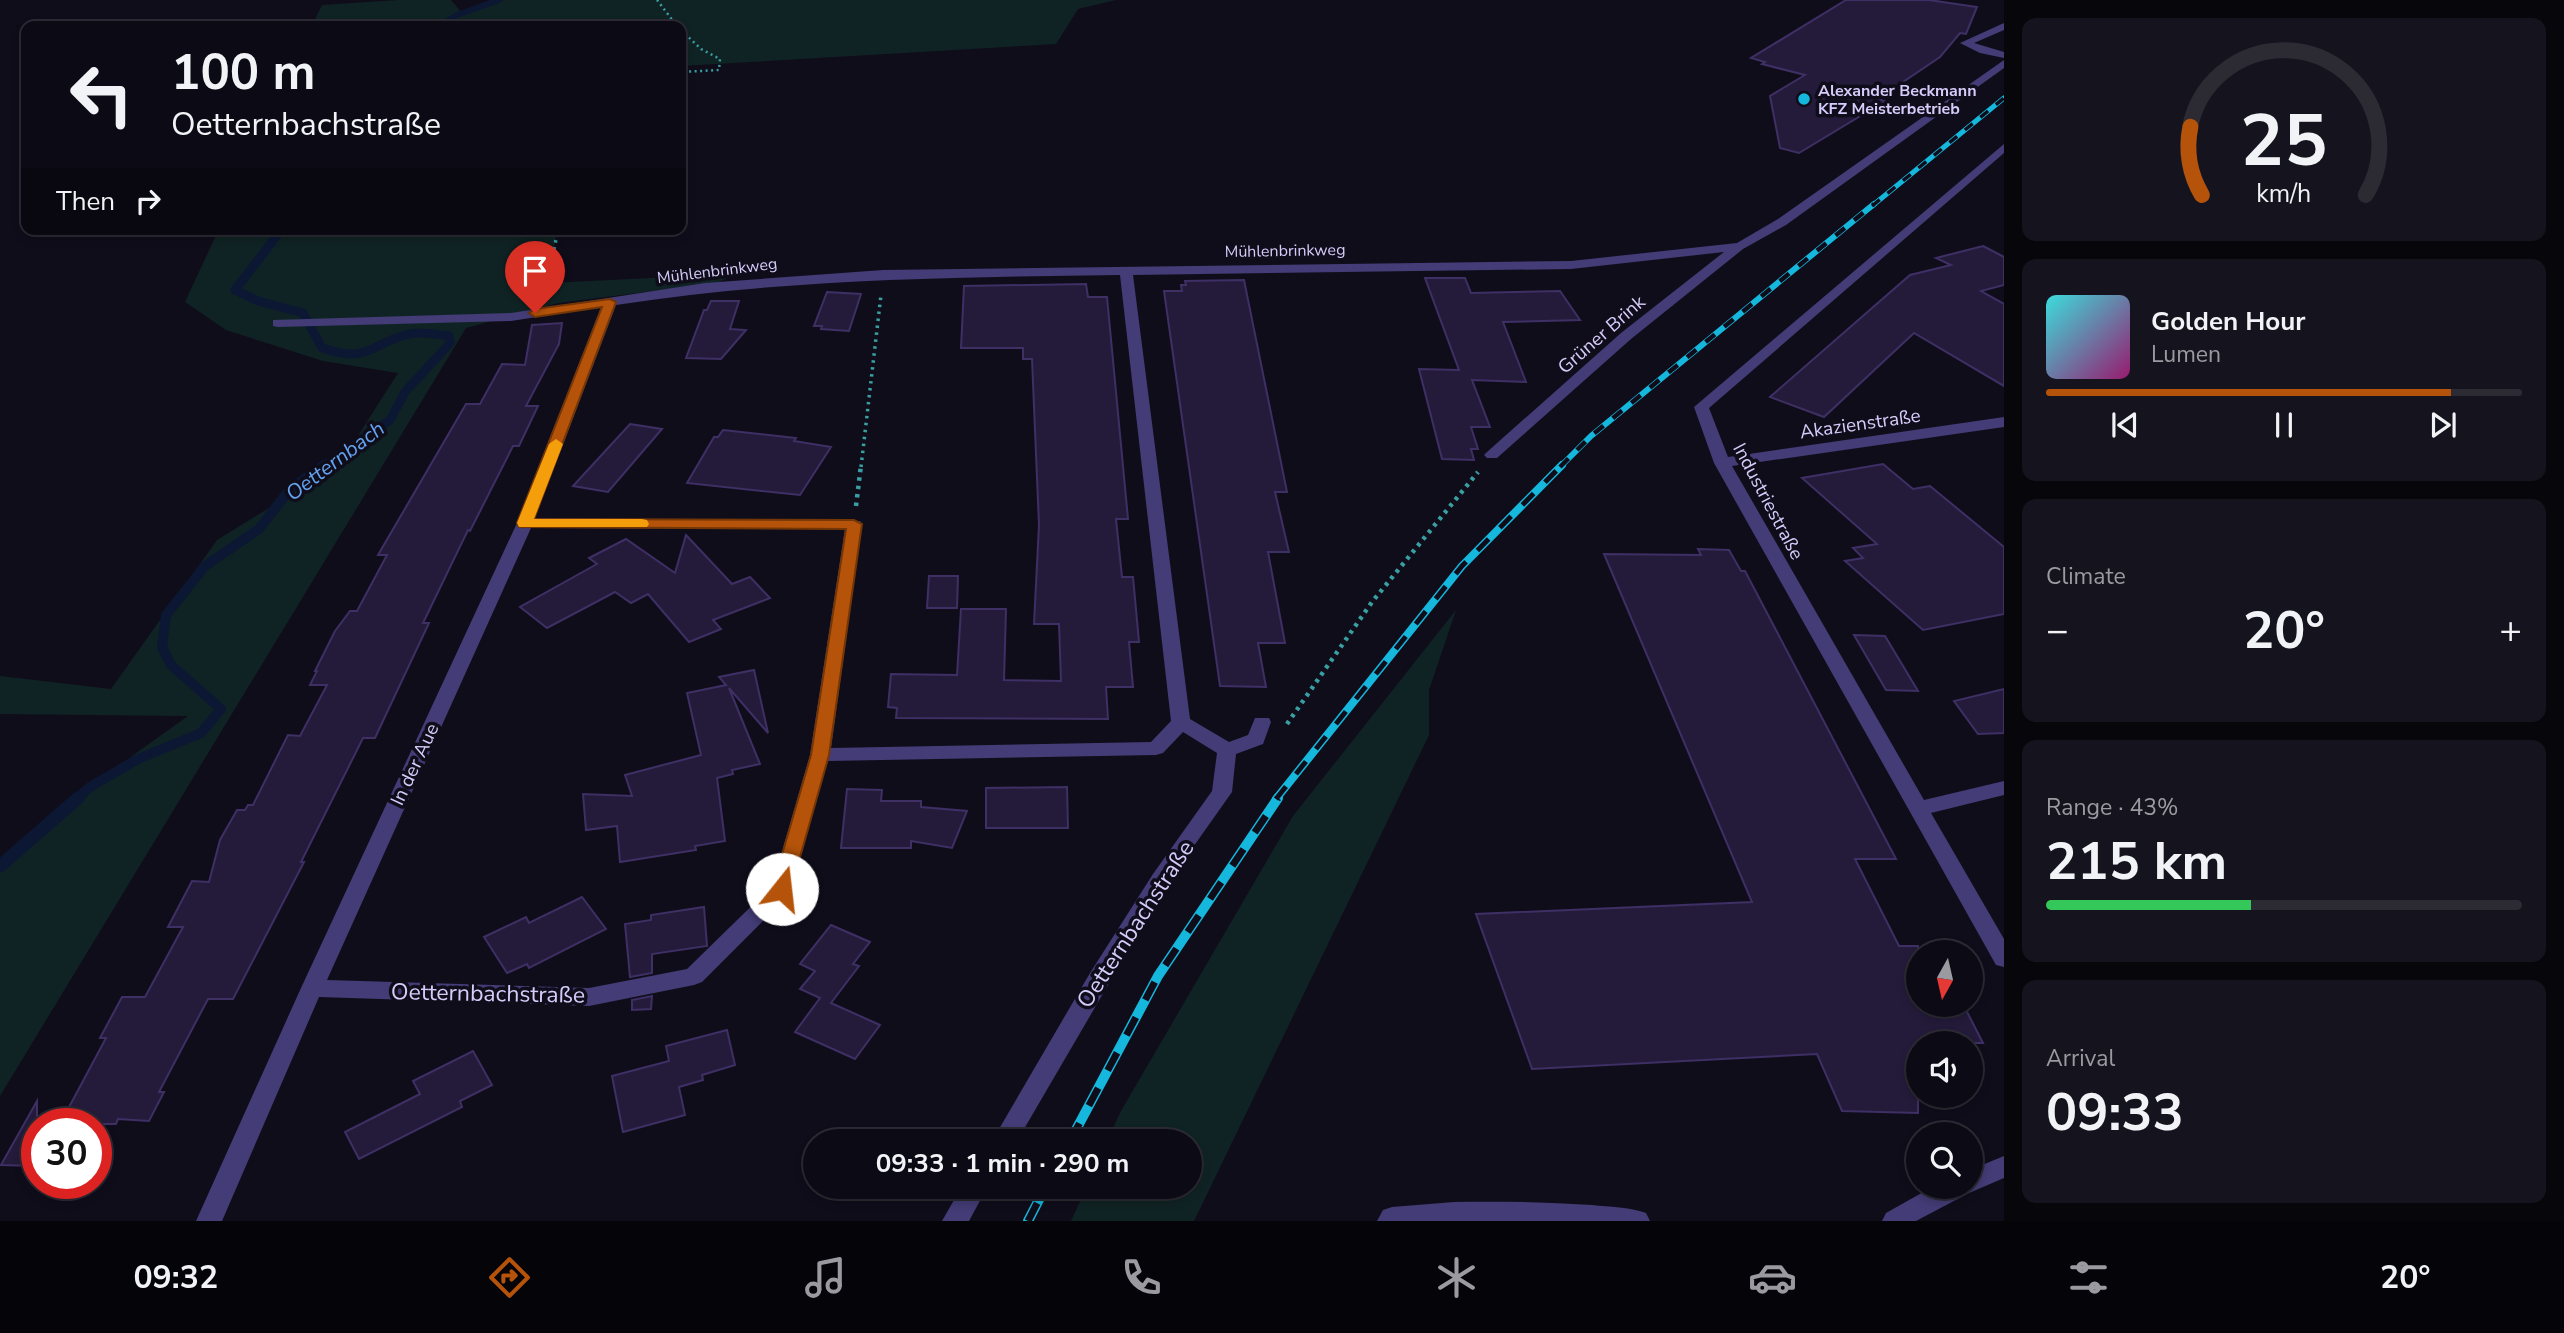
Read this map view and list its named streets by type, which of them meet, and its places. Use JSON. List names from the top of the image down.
{
  "streets": {
    "street": [
      "Mühlenbrinkweg",
      "Grüner Brink",
      "Akazienstraße",
      "Industriestraße",
      "In der Aue",
      "Oetternbachstraße"
    ]
  },
  "crossings": [
    ["Mühlenbrinkweg", "Grüner Brink"],
    ["Mühlenbrinkweg", "In der Aue"],
    ["Akazienstraße", "Industriestraße"],
    ["In der Aue", "Oetternbachstraße"]
  ],
  "water": ["Oetternbach"],
  "places": ["Alexander Beckmann KFZ Meisterbetrieb"],
  "north": "bottom",
  "page": {
    "turn": ["100 m", "Oetternbachstraße"],
    "then": "Then",
    "song": ["Golden Hour", "Lumen"],
    "tile": [
      "Climate",
      ["Range · 43%", "215 km"],
      ["Arrival", "09:33"]
    ],
    "heat": ["−", "20°", "+"],
    "limit": "30",
    "trip": "09:33 · 1 min · 290 m",
    "tabs": ["09:32", "20°"],
    "gauge": ["25", "km/h"]
  }
}
